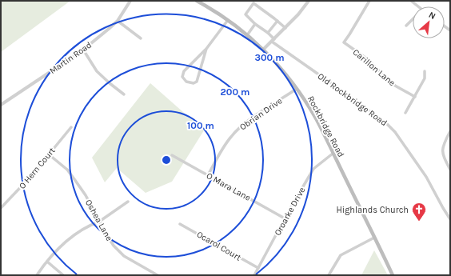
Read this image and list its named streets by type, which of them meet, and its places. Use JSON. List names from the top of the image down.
{
  "streets": {
    "main road": ["Rockbridge Road"],
    "street": [
      "Martin Road",
      "Carillon Lane",
      "Old Rockbridge Road",
      "Obrian Drive",
      "O Hern Court",
      "O Mara Lane",
      "Oroarke Drive",
      "Oshea Lane",
      "Ocarol Court"
    ]
  },
  "crossings": [
    ["Obrian Drive", "Rockbridge Road"],
    ["Obrian Drive", "O Mara Lane"],
    ["Rockbridge Road", "Oroarke Drive"],
    ["O Hern Court", "Oshea Lane"],
    ["O Mara Lane", "Oroarke Drive"],
    ["Oroarke Drive", "Ocarol Court"]
  ],
  "places": {
    "church": ["Highlands Church"]
  },
  "north": "top right",
  "rings": ["300 m", "200 m", "100 m"]
}
